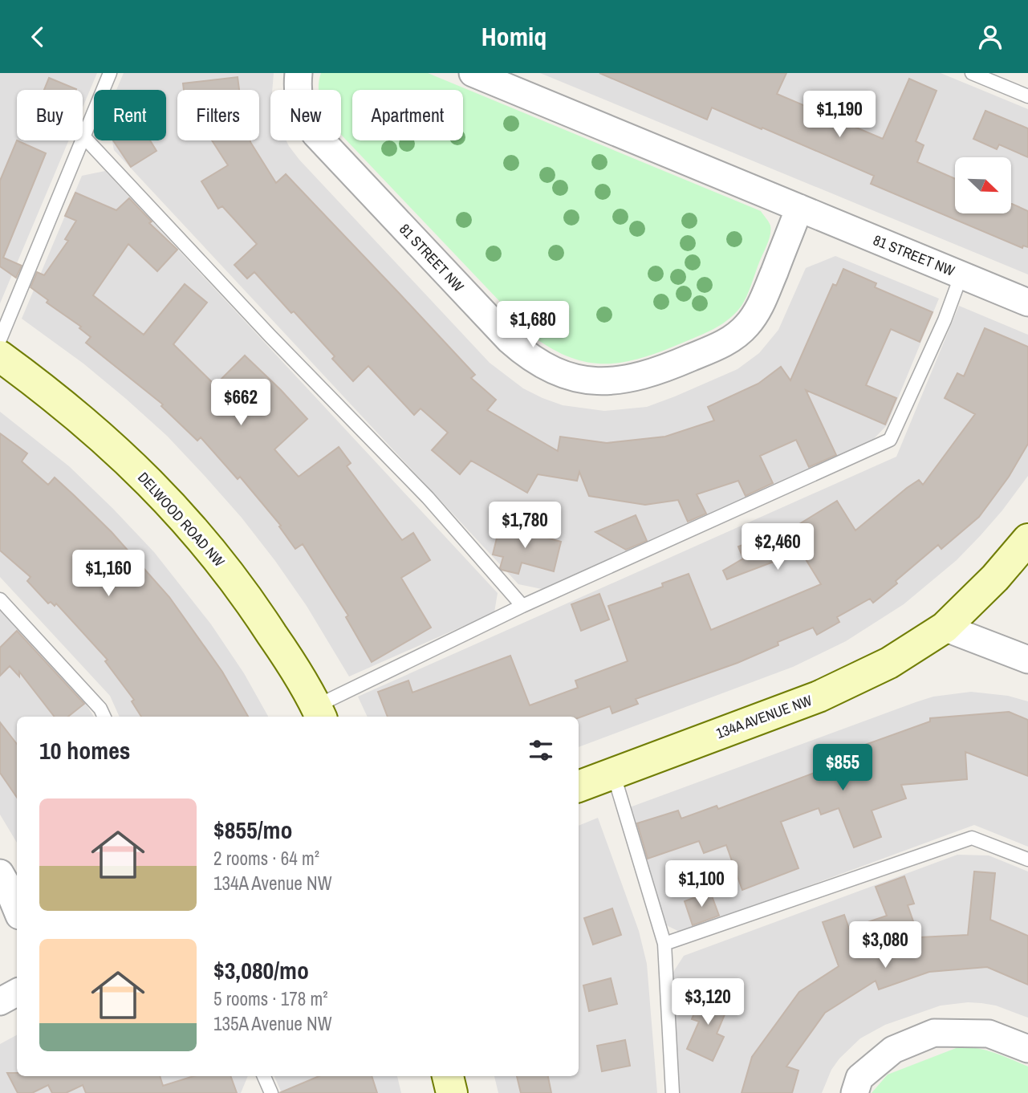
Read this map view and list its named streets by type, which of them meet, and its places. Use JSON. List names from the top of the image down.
{
  "streets": {
    "street": ["81 STREET NW", "DELWOOD ROAD NW", "134A AVENUE NW"]
  },
  "north": "bottom right",
  "page": {
    "header": "Homiq",
    "chip": [
      "Buy",
      "Rent",
      "Filters",
      "New",
      "Apartment"
    ],
    "price": [
      "$1,190",
      "$1,680",
      "$662",
      "$1,780",
      "$2,460",
      "$1,160",
      "$855",
      "$1,100",
      "$3,080",
      "$3,120"
    ],
    "heading": "10 homes",
    "list": [
      {
        "name": "$855/mo",
        "note": "2 rooms · 64 m² · 134A Avenue NW"
      },
      {
        "name": "$3,080/mo",
        "note": "5 rooms · 178 m² · 135A Avenue NW"
      }
    ]
  }
}
